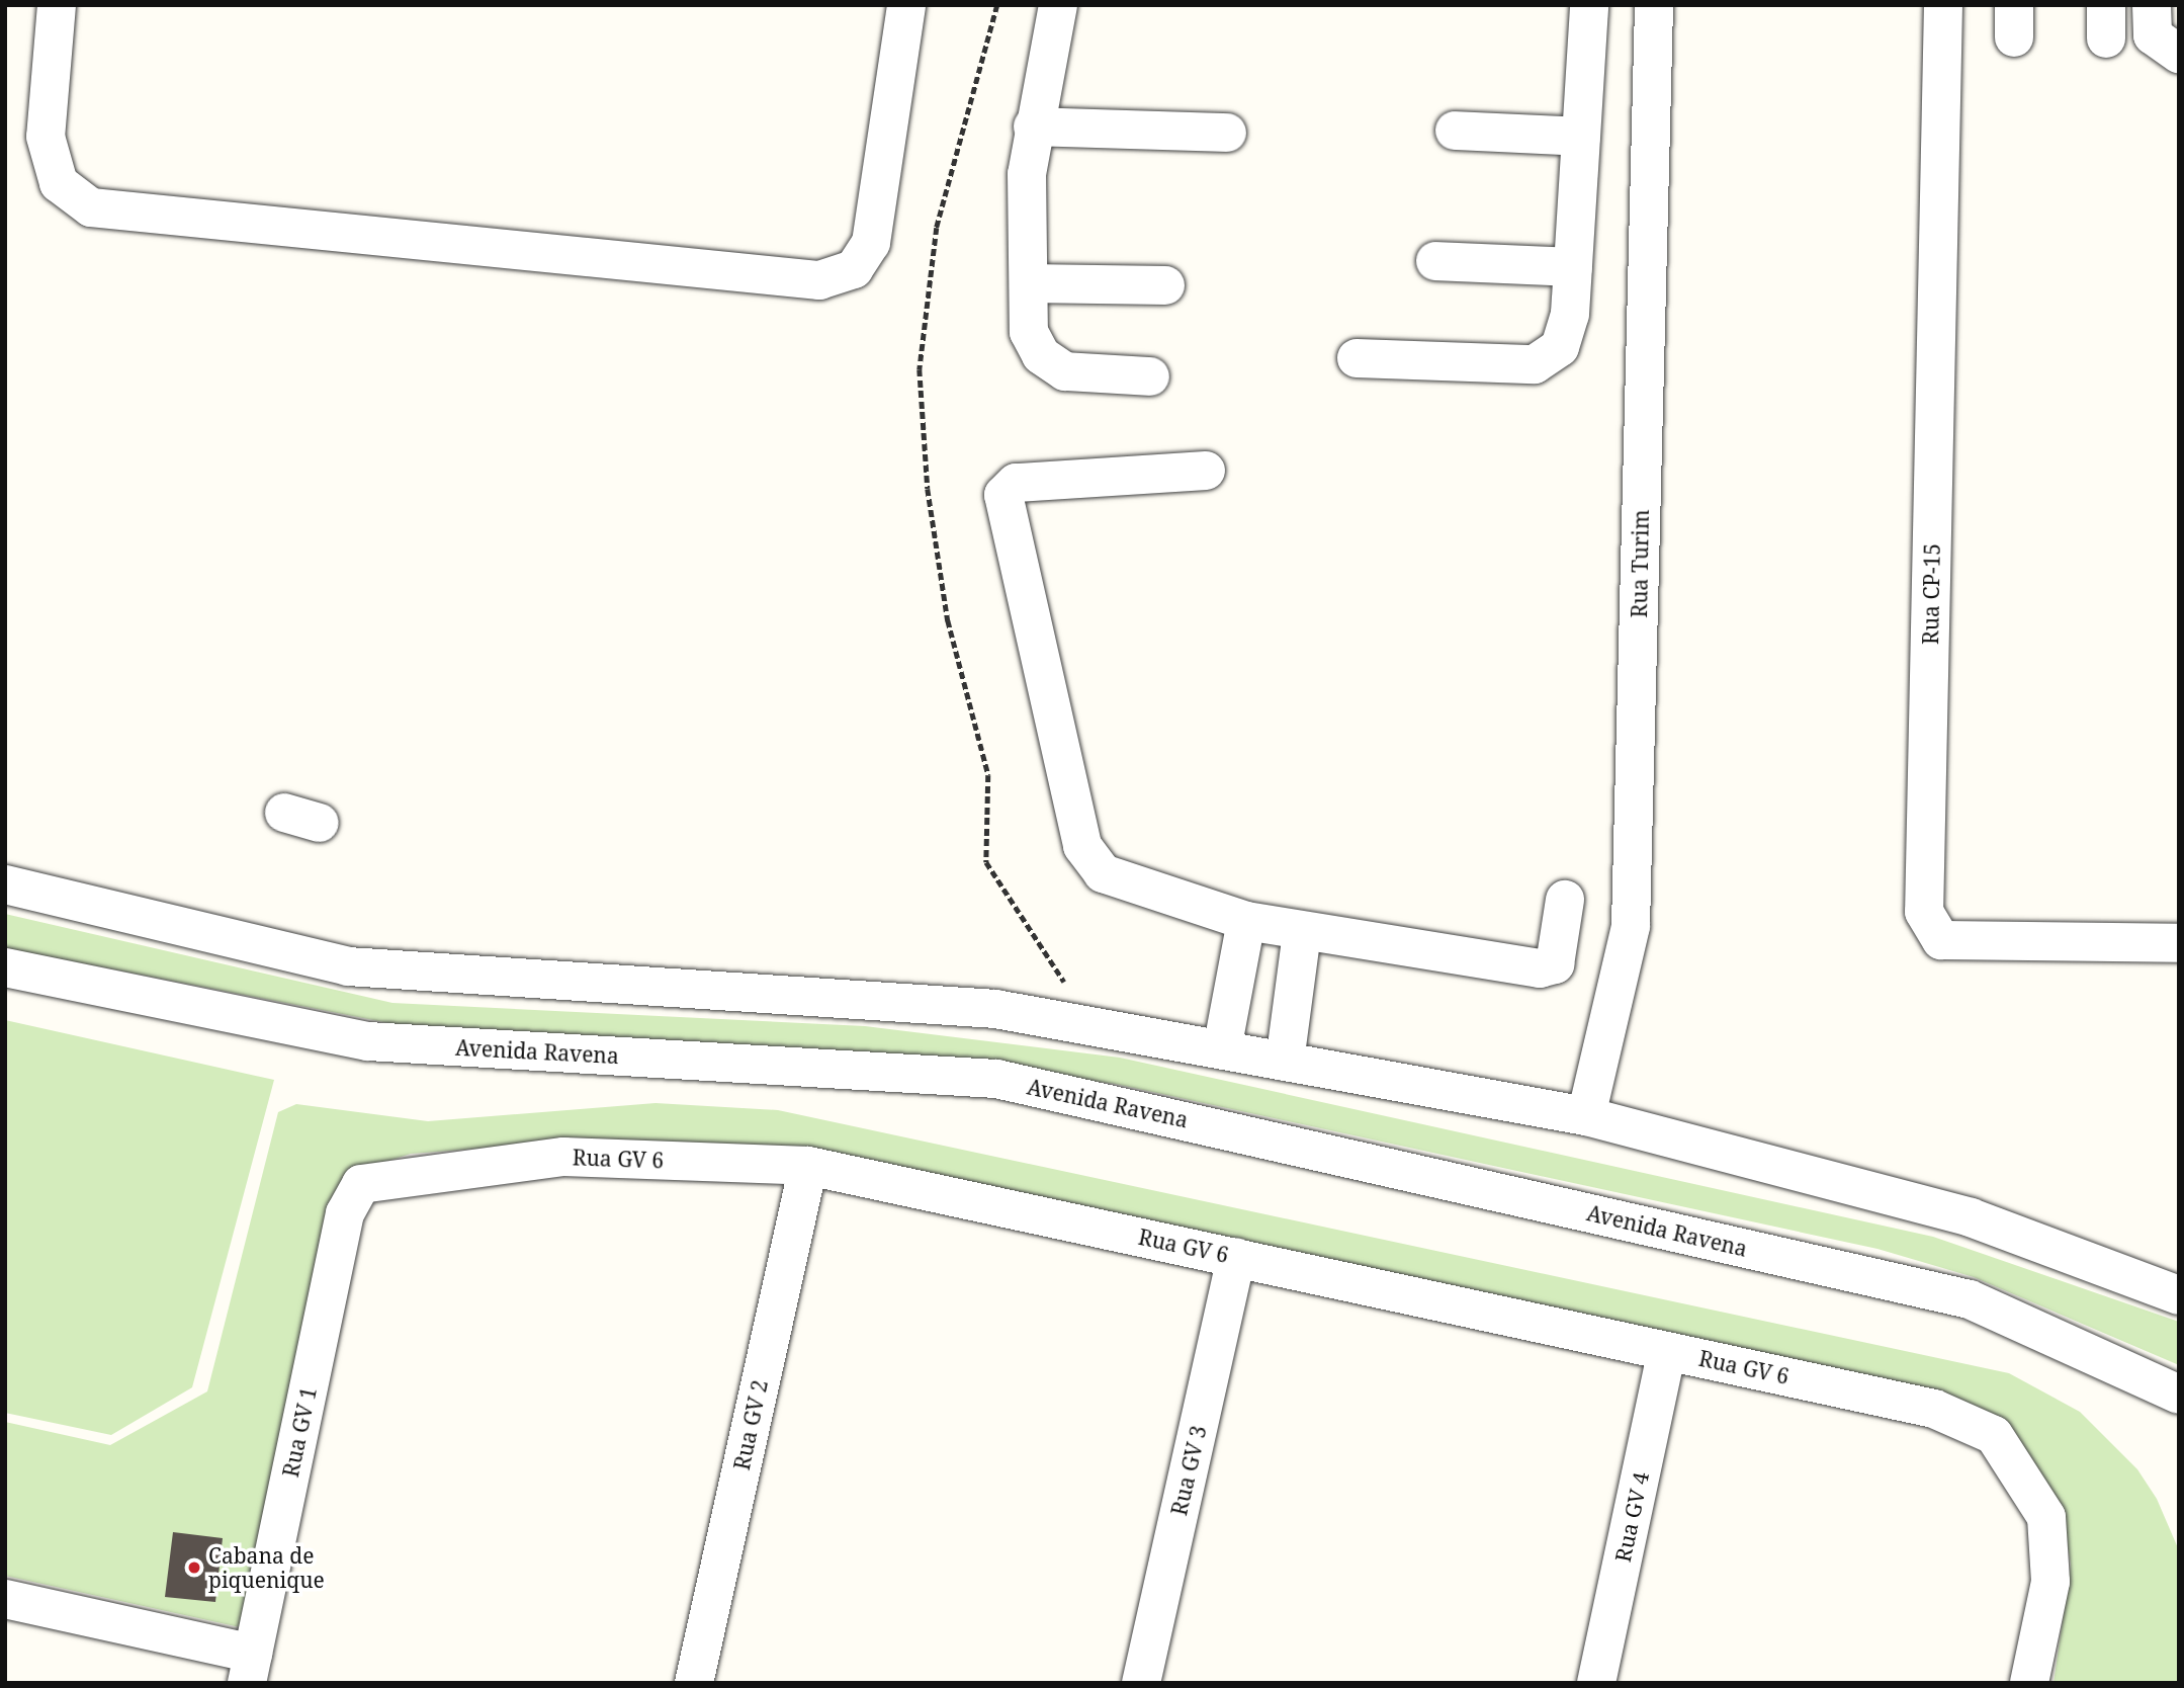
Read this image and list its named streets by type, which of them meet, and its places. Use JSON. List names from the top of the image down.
{
  "streets": {
    "street": [
      "Rua Turim",
      "Rua CP-15",
      "Avenida Ravena",
      "Rua GV 6",
      "Rua GV 2",
      "Rua GV 1",
      "Rua GV 3",
      "Rua GV 4"
    ]
  },
  "crossings": [
    ["Rua GV 6", "Rua GV 2"],
    ["Rua GV 6", "Rua GV 1"],
    ["Rua GV 6", "Rua GV 3"],
    ["Rua GV 6", "Rua GV 4"]
  ],
  "places": ["Cabana de piquenique"]
}
